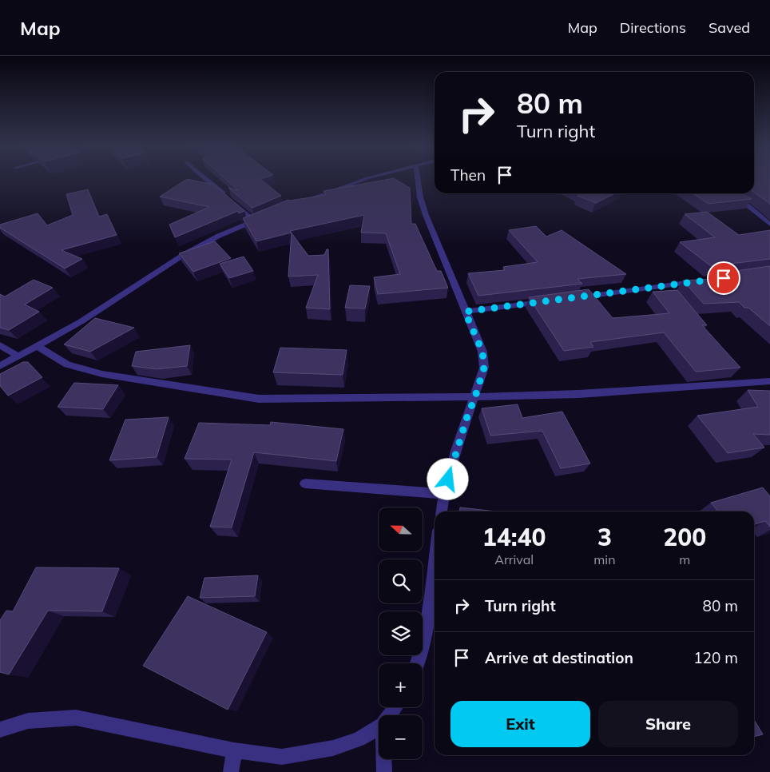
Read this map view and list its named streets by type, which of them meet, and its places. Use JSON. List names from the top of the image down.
{
  "north": "left",
  "page": {
    "header": "Map",
    "nav": ["Map", "Directions", "Saved"],
    "turn": ["80 m", "Turn right"],
    "then": "Then",
    "map_buttons": ["+", "−"],
    "eta": [
      "14:40",
      "Arrival",
      "3",
      "min",
      "200",
      "m"
    ],
    "list": [
      {
        "name": "Turn right",
        "value": "80 m"
      },
      {
        "name": "Arrive at destination",
        "value": "120 m"
      }
    ],
    "buttons": ["Exit", "Share"]
  }
}
